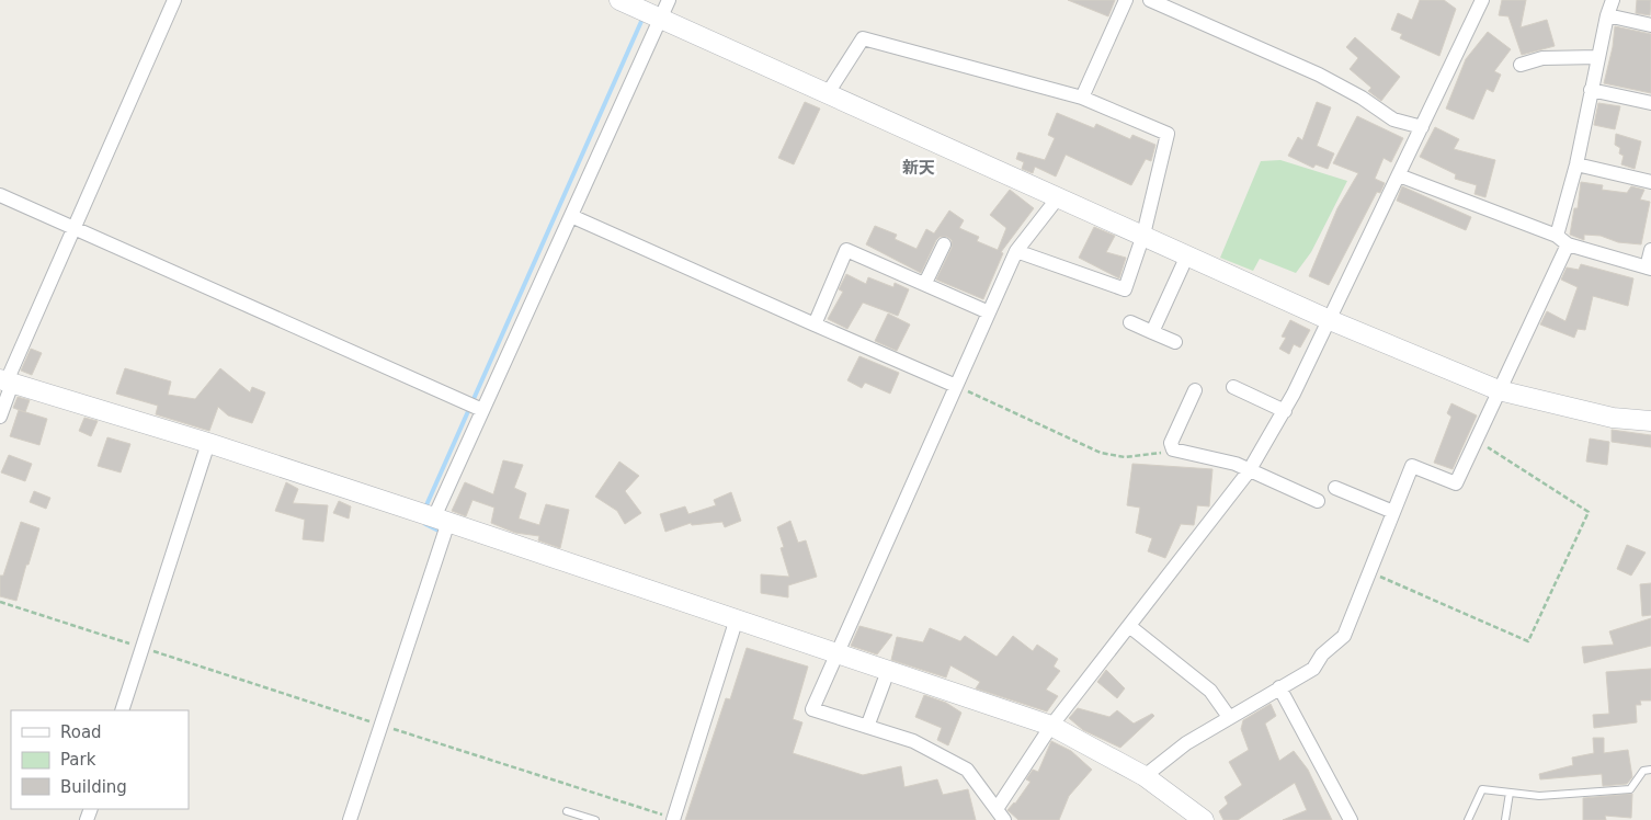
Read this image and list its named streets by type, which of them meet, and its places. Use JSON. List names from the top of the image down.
{
  "districts": ["新天"],
  "legend": ["Road", "Park", "Building"]
}
